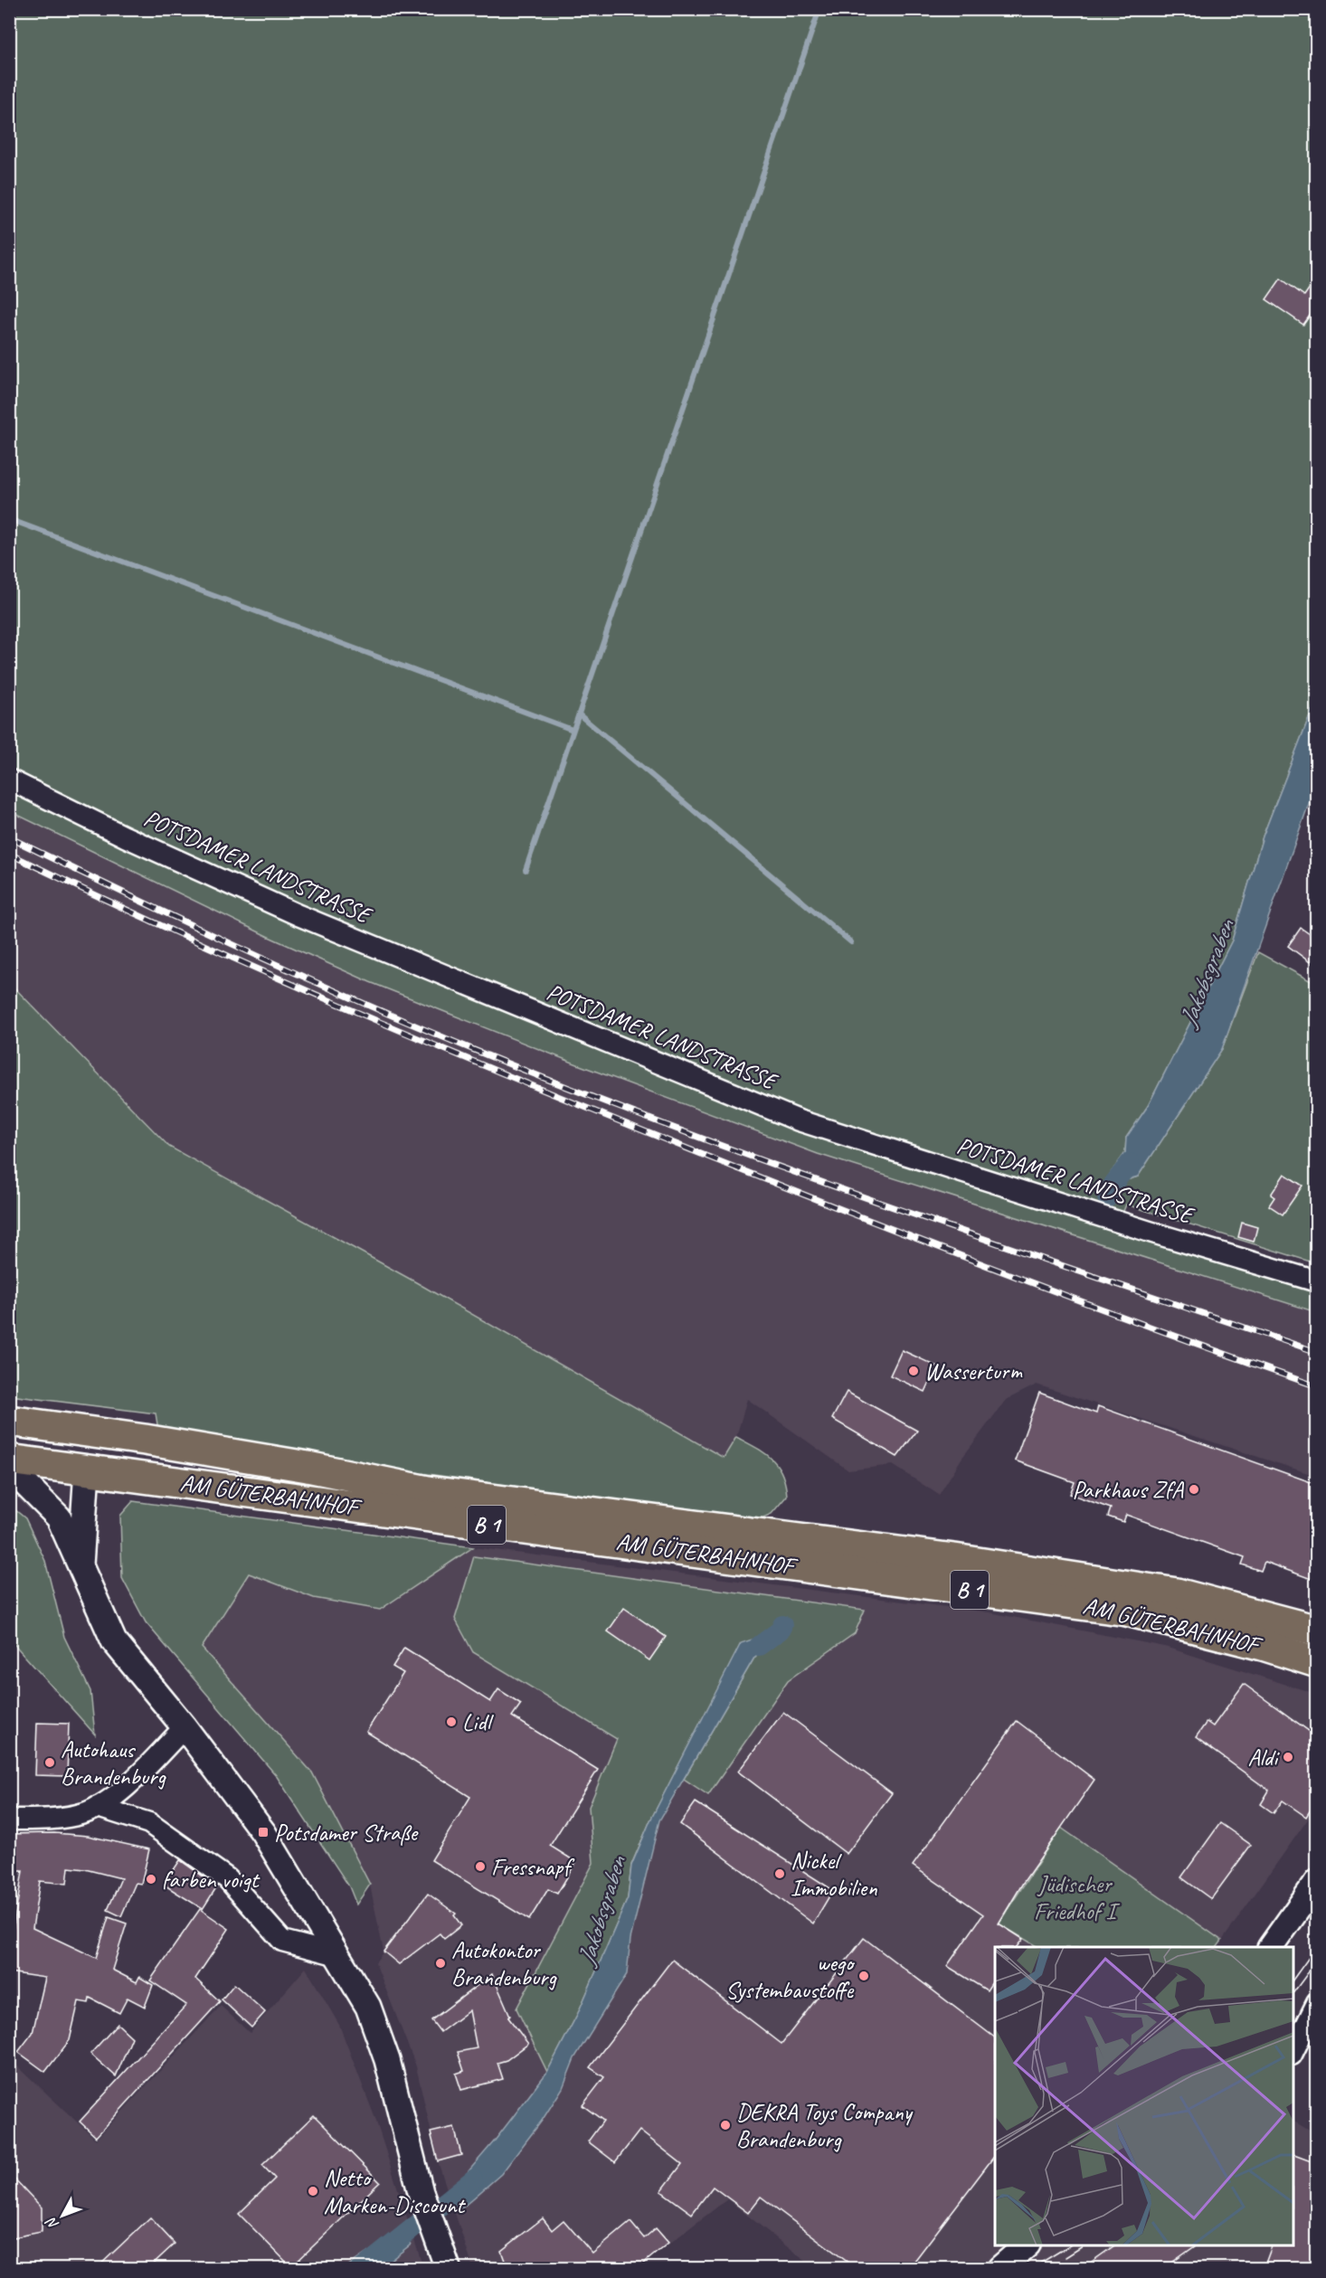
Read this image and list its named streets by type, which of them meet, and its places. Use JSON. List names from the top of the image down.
{
  "streets": {
    "main road": ["AM GÜTERBAHNHOF", "B 1"],
    "street": ["POTSDAMER LANDSTRASSE"]
  },
  "crossings": [
    ["AM GÜTERBAHNHOF", "B 1"]
  ],
  "water": ["Jakobsgraben"],
  "parks": ["Jüdischer Friedhof I"],
  "places": {
    "other": [
      "Wasserturm",
      "Parkhaus ZfA",
      "Lidl",
      "Aldi",
      "Autohaus Brandenburg",
      "Fressnapf",
      "Nickel Immobilien",
      "farben voigt",
      "Autokontor Brandenburg",
      "wego Systembaustoffe",
      "DEKRA Toys Company Brandenburg",
      "Netto Marken-Discount"
    ],
    "transit": ["Potsdamer Straße"]
  },
  "north": "bottom left"
}
